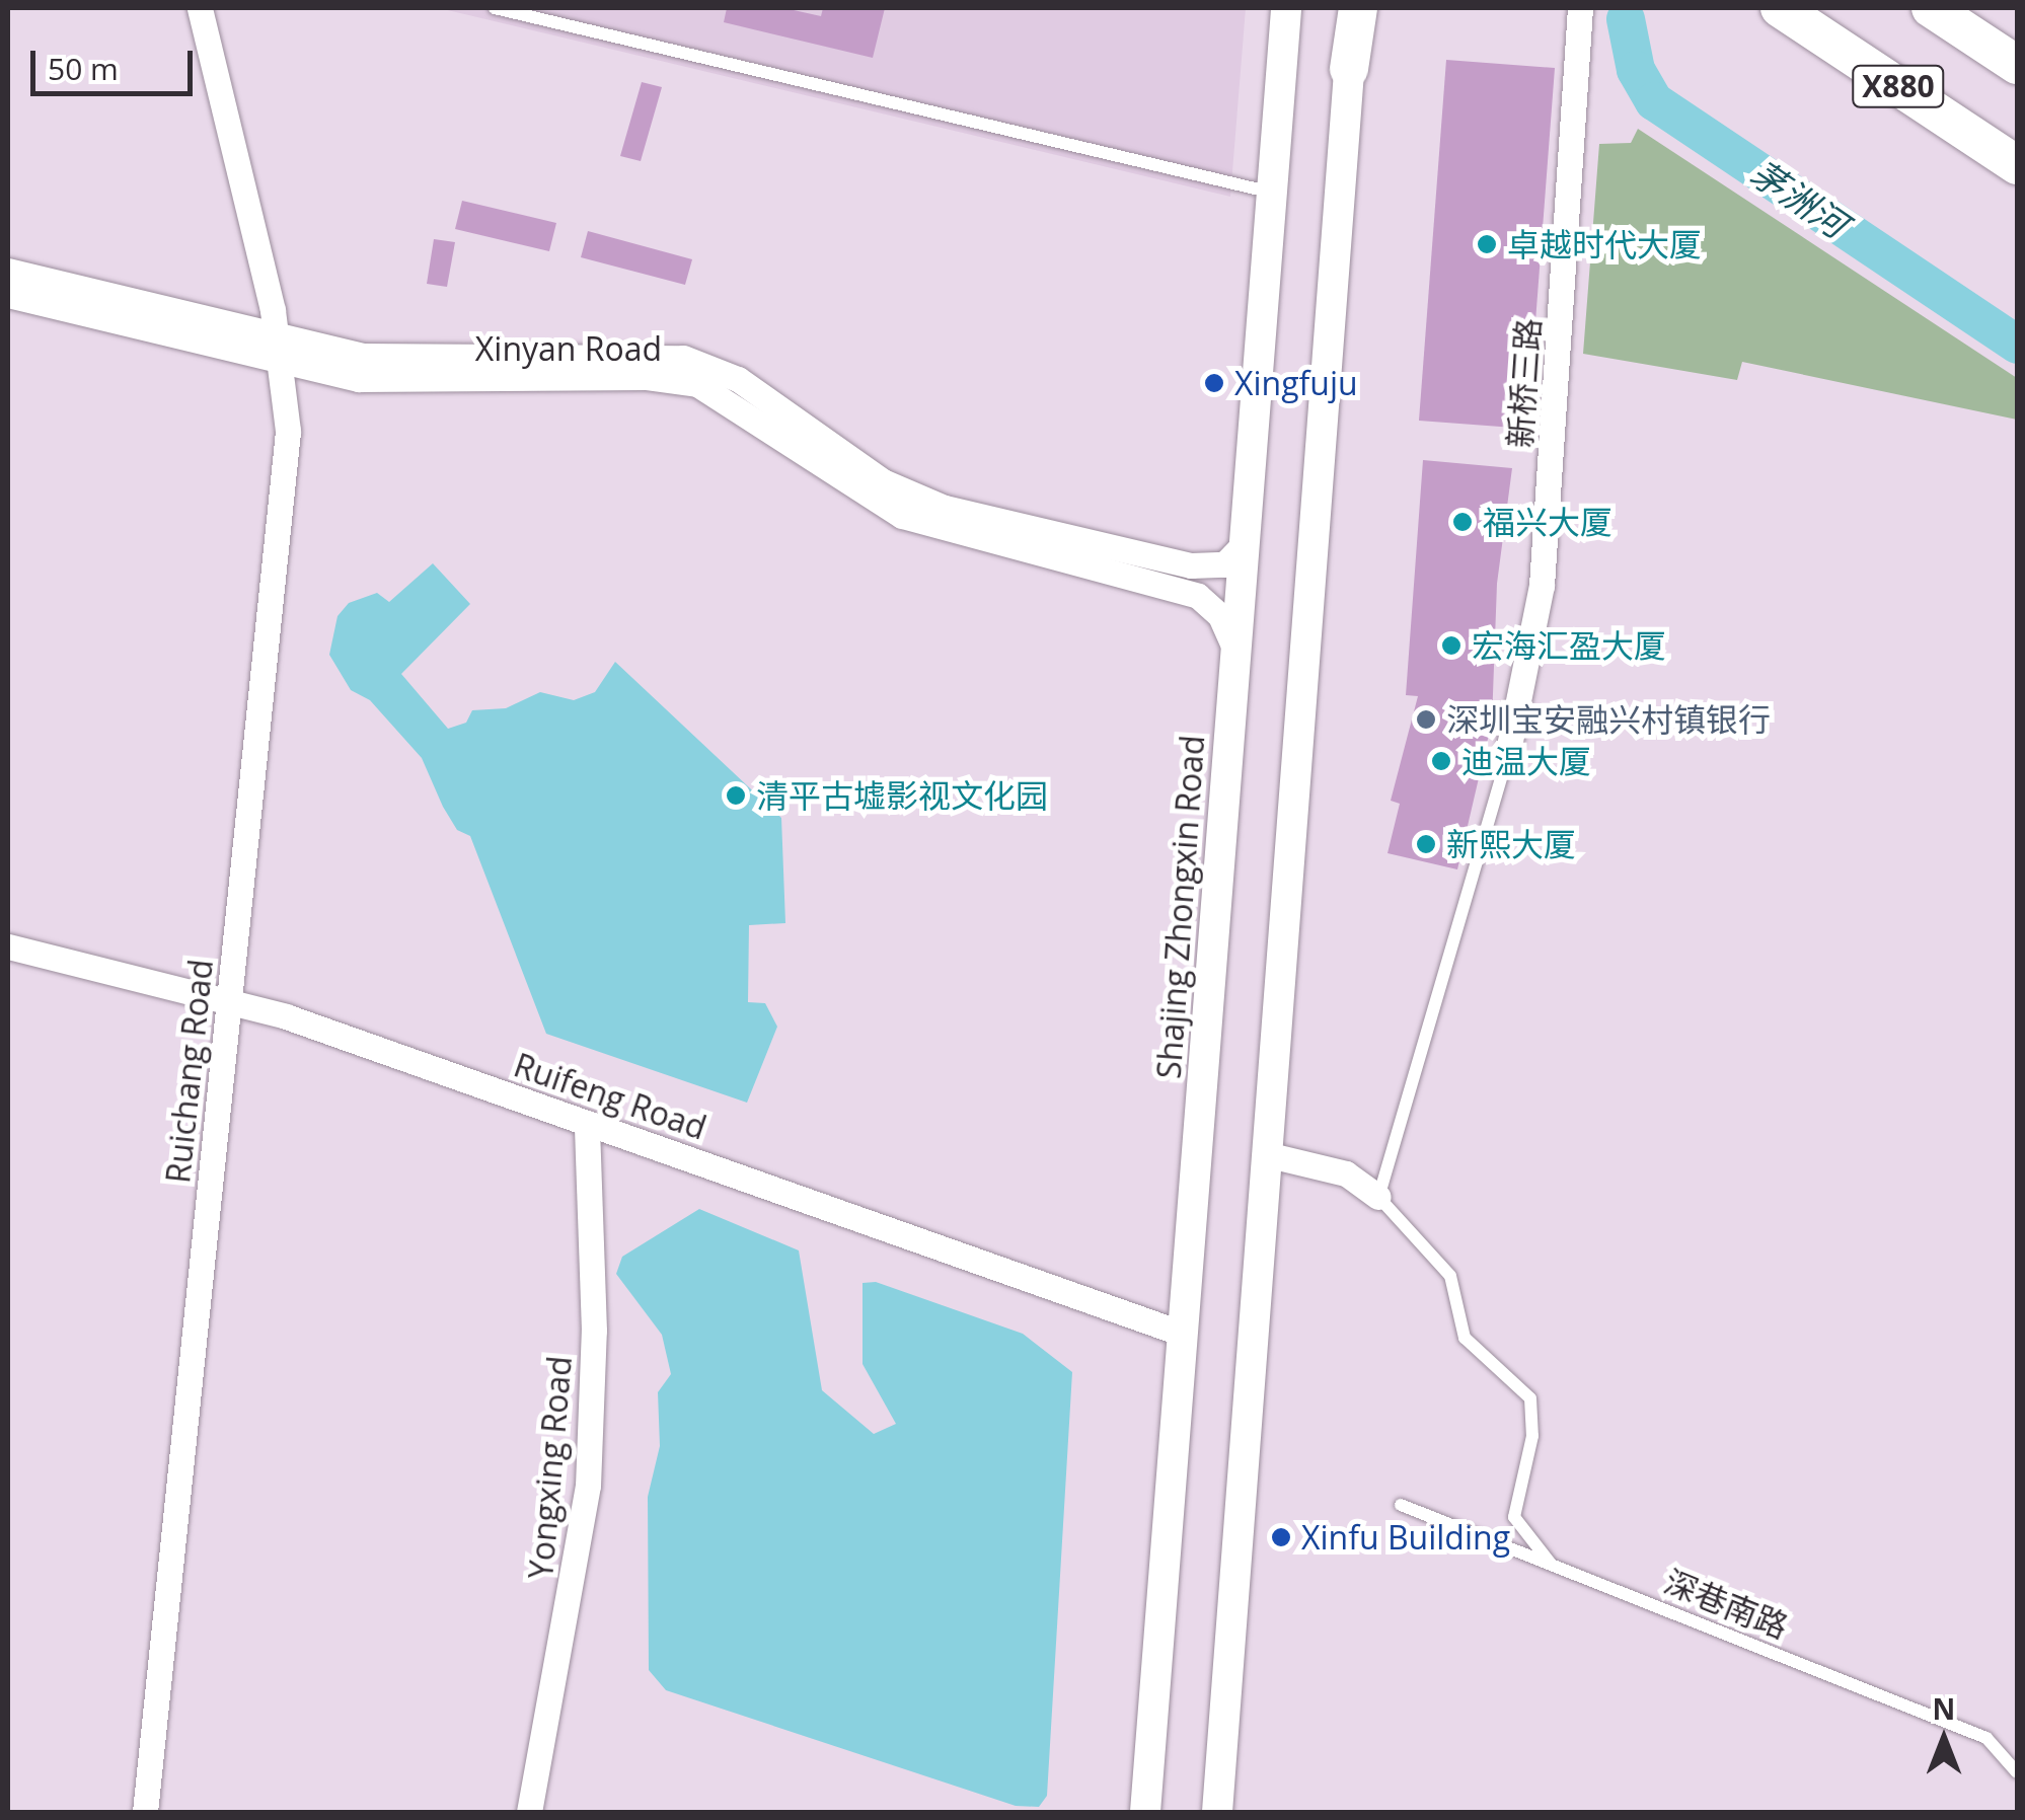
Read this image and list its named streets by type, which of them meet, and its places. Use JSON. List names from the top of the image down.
{
  "streets": {
    "main road": ["X880"],
    "street": [
      "Xinyan Road",
      "新桥三路",
      "Shajing Zhongxin Road",
      "Ruichang Road",
      "Ruifeng Road",
      "Yongxing Road"
    ],
    "lane": ["深巷南路"]
  },
  "crossings": [
    ["Xinyan Road", "Shajing Zhongxin Road"],
    ["Xinyan Road", "Ruichang Road"],
    ["Shajing Zhongxin Road", "Ruifeng Road"],
    ["Ruichang Road", "Ruifeng Road"],
    ["Ruifeng Road", "Yongxing Road"]
  ],
  "water": ["茅洲河"],
  "places": [
    "卓越时代大厦",
    "Xingfuju",
    "福兴大厦",
    "宏海汇盈大厦",
    "深圳宝安融兴村镇银行",
    "迪温大厦",
    "清平古墟影视文化园",
    "新熙大厦",
    "Xinfu Building"
  ],
  "scale_bar": "50 m",
  "north": "top"
}
